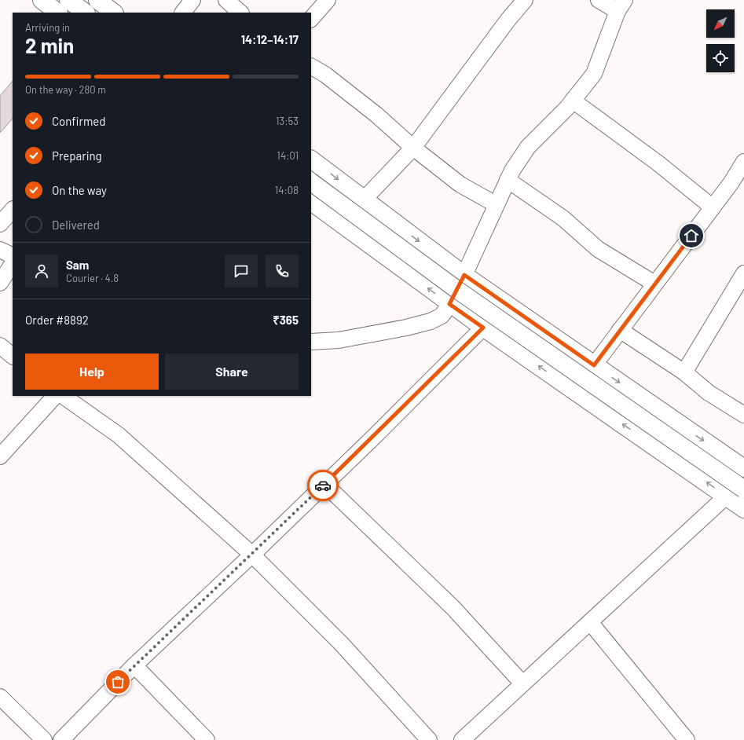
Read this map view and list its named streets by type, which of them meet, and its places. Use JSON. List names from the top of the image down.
{
  "north": "bottom left",
  "page": {
    "heading": ["2 min", "Arriving in", "14:12–14:17"],
    "panel": [
      "Sam",
      "Courier · 4.8",
      "Order #8892",
      "₹365"
    ],
    "bar": "On the way · 280 m",
    "list": [
      ["Confirmed", "13:53"],
      ["Preparing", "14:01"],
      ["On the way", "14:08"],
      "Delivered"
    ],
    "buttons": ["Help", "Share"]
  }
}
